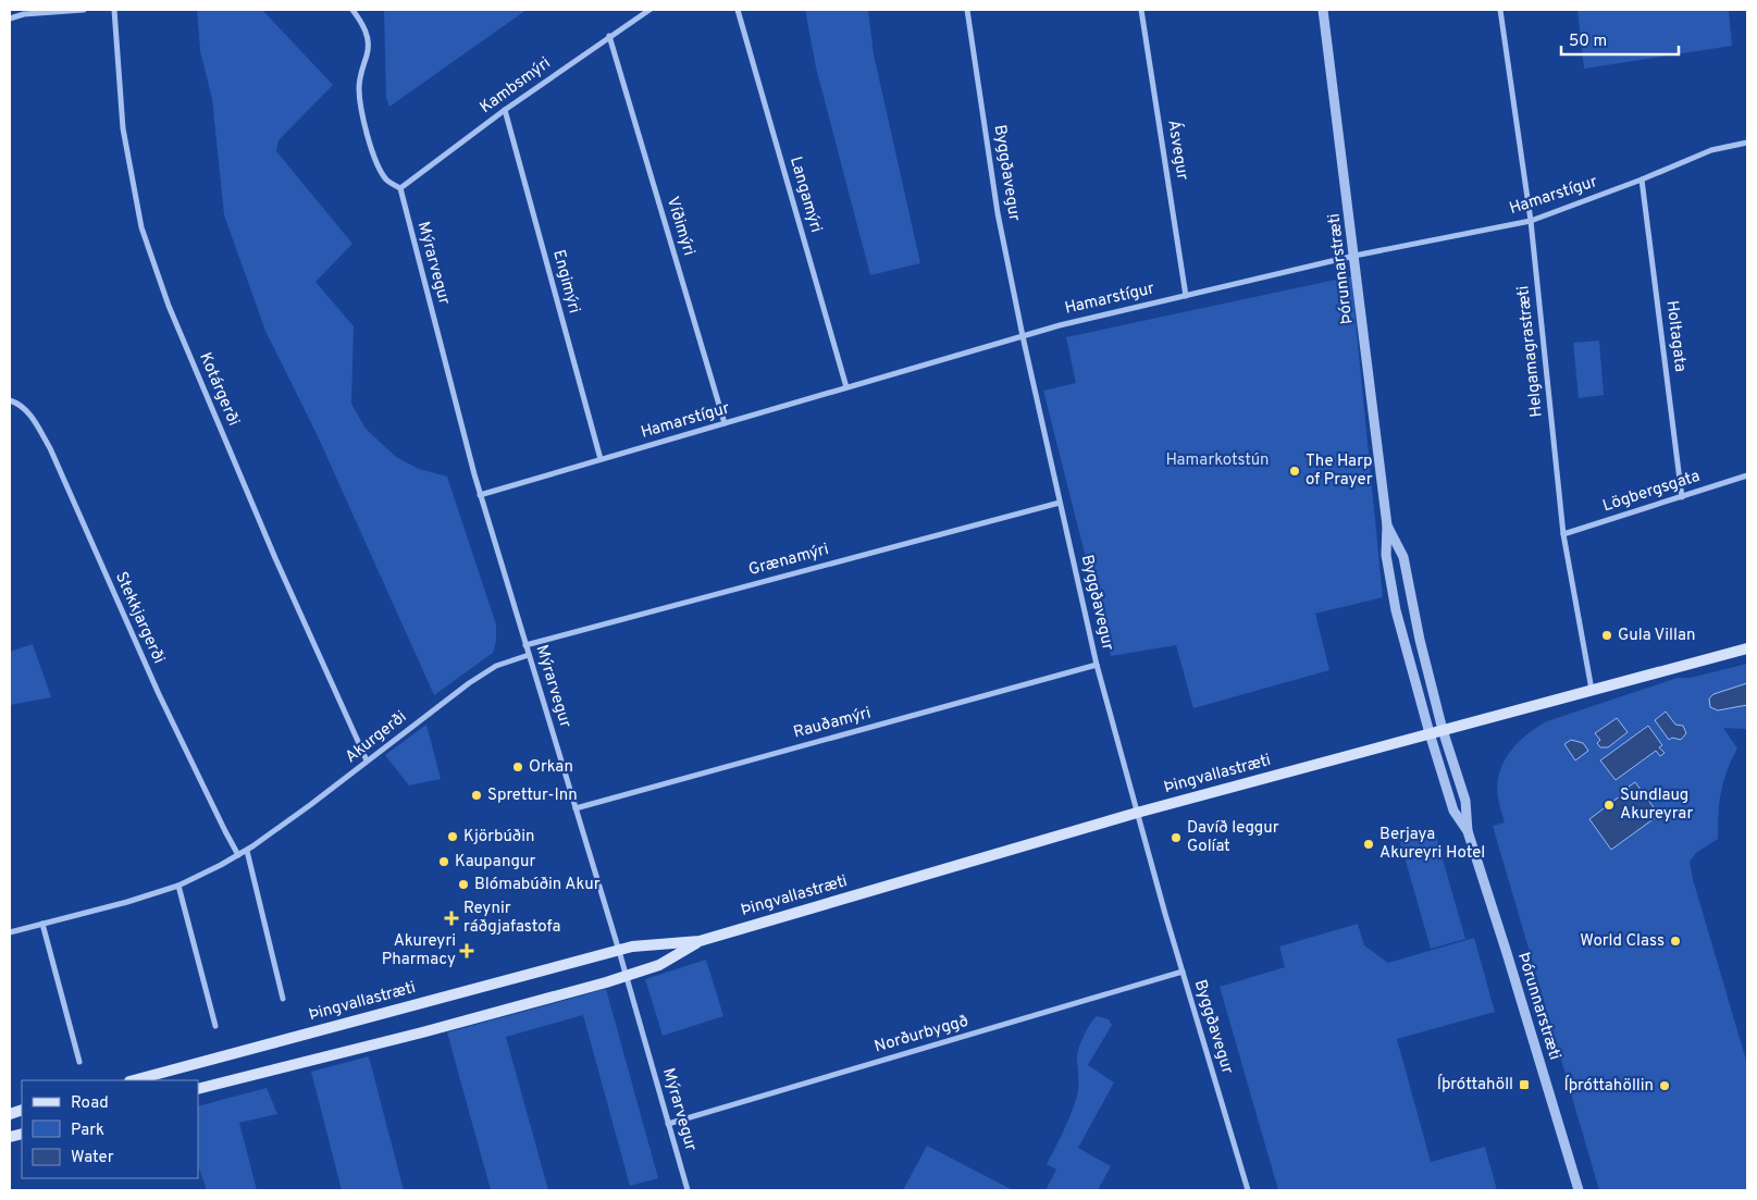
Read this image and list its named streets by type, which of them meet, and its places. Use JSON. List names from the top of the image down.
{
  "streets": {
    "main road": ["Þingvallastræti"],
    "street": [
      "Kambsmýri",
      "Ásvegur",
      "Byggðavegur",
      "Langamýri",
      "Hamarstígur",
      "Víðimýri",
      "Mýrarvegur",
      "Þórunnarstræti",
      "Engimýri",
      "Holtagata",
      "Helgamagrastræti",
      "Kotárgerði",
      "Lögbergsgata",
      "Grænamýri",
      "Stekkjargerði",
      "Rauðamýri",
      "Akurgerði",
      "Norðurbyggð"
    ]
  },
  "crossings": [
    ["Kambsmýri", "Víðimýri"],
    ["Kambsmýri", "Mýrarvegur"],
    ["Kambsmýri", "Engimýri"],
    ["Ásvegur", "Hamarstígur"],
    ["Byggðavegur", "Hamarstígur"],
    ["Byggðavegur", "Grænamýri"],
    ["Byggðavegur", "Rauðamýri"],
    ["Byggðavegur", "Þingvallastræti"],
    ["Byggðavegur", "Norðurbyggð"],
    ["Langamýri", "Hamarstígur"],
    ["Hamarstígur", "Víðimýri"],
    ["Hamarstígur", "Mýrarvegur"],
    ["Hamarstígur", "Þórunnarstræti"],
    ["Hamarstígur", "Engimýri"],
    ["Hamarstígur", "Holtagata"],
    ["Hamarstígur", "Helgamagrastræti"],
    ["Mýrarvegur", "Grænamýri"],
    ["Mýrarvegur", "Rauðamýri"],
    ["Mýrarvegur", "Akurgerði"],
    ["Mýrarvegur", "Þingvallastræti"],
    ["Mýrarvegur", "Norðurbyggð"],
    ["Þórunnarstræti", "Þingvallastræti"],
    ["Holtagata", "Lögbergsgata"],
    ["Helgamagrastræti", "Lögbergsgata"],
    ["Helgamagrastræti", "Þingvallastræti"],
    ["Kotárgerði", "Akurgerði"],
    ["Stekkjargerði", "Akurgerði"]
  ],
  "parks": ["Hamarkotstún"],
  "places": {
    "other": [
      "The Harp of Prayer",
      "Gula Villan",
      "Orkan",
      "Sprettur-Inn",
      "Sundlaug Akureyrar",
      "Kjörbúðin",
      "Davíð leggur Golíat",
      "Berjaya Akureyri Hotel",
      "Kaupangur",
      "Blómabúðin Akur",
      "World Class",
      "Íþróttahöllin"
    ],
    "health": ["Reynir ráðgjafastofa", "Akureyri Pharmacy"],
    "transit": ["Íþróttahöll"]
  },
  "legend": ["Road", "Park", "Water"],
  "scale_bar": "50 m"
}
